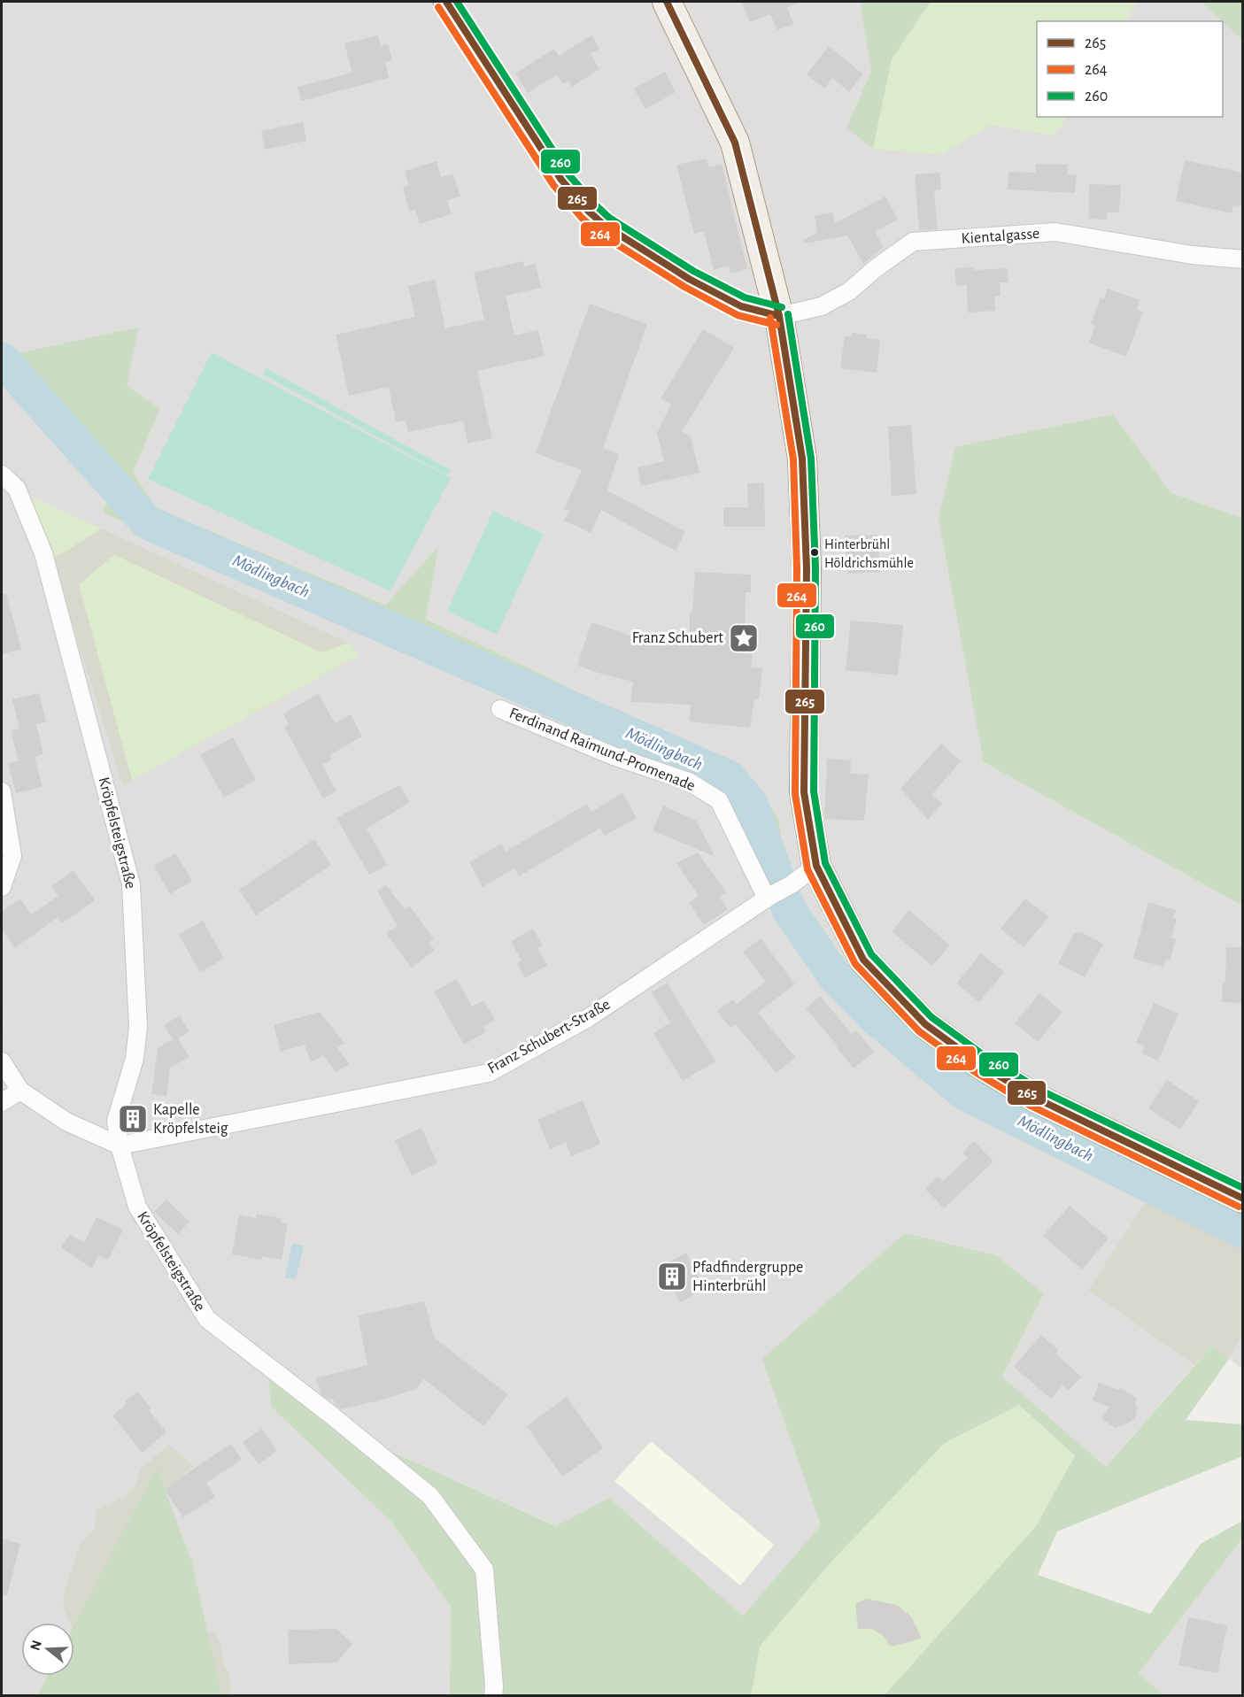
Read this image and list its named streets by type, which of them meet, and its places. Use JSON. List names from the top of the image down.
{
  "streets": {
    "street": [
      "Kientalgasse",
      "Ferdinand Raimund-Promenade",
      "Kröpfelsteigstraße",
      "Franz Schubert-Straße"
    ]
  },
  "crossings": [
    ["Ferdinand Raimund-Promenade", "Franz Schubert-Straße"],
    ["Kröpfelsteigstraße", "Franz Schubert-Straße"]
  ],
  "water": ["Mödlingbach"],
  "places": {
    "other": ["Hinterbrühl Höldrichsmühle"],
    "place": ["Franz Schubert"],
    "building": ["Kapelle Kröpfelsteig", "Pfadfindergruppe Hinterbrühl"]
  },
  "lines": ["transit line 265", "transit line 260", "transit line 264"],
  "legend": ["265", "264", "260"],
  "north": "left"
}
